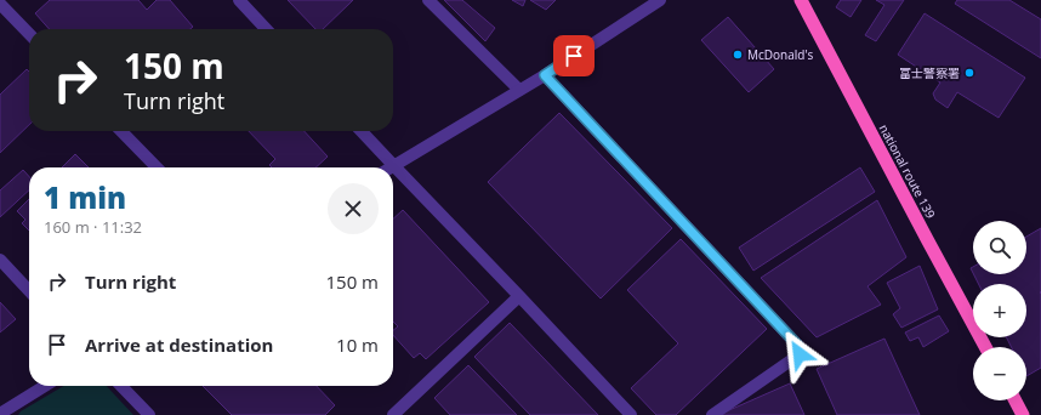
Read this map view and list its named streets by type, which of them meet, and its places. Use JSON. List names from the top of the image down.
{
  "streets": {
    "highway": ["national route 139"]
  },
  "places": ["McDonald's", "富士警察署"],
  "page": {
    "turn": ["150 m", "Turn right"],
    "heading": ["1 min", "160 m · 11:32"],
    "map_buttons": ["+", "−"],
    "list": [
      {
        "name": "Turn right",
        "value": "150 m"
      },
      {
        "name": "Arrive at destination",
        "value": "10 m"
      }
    ]
  }
}
